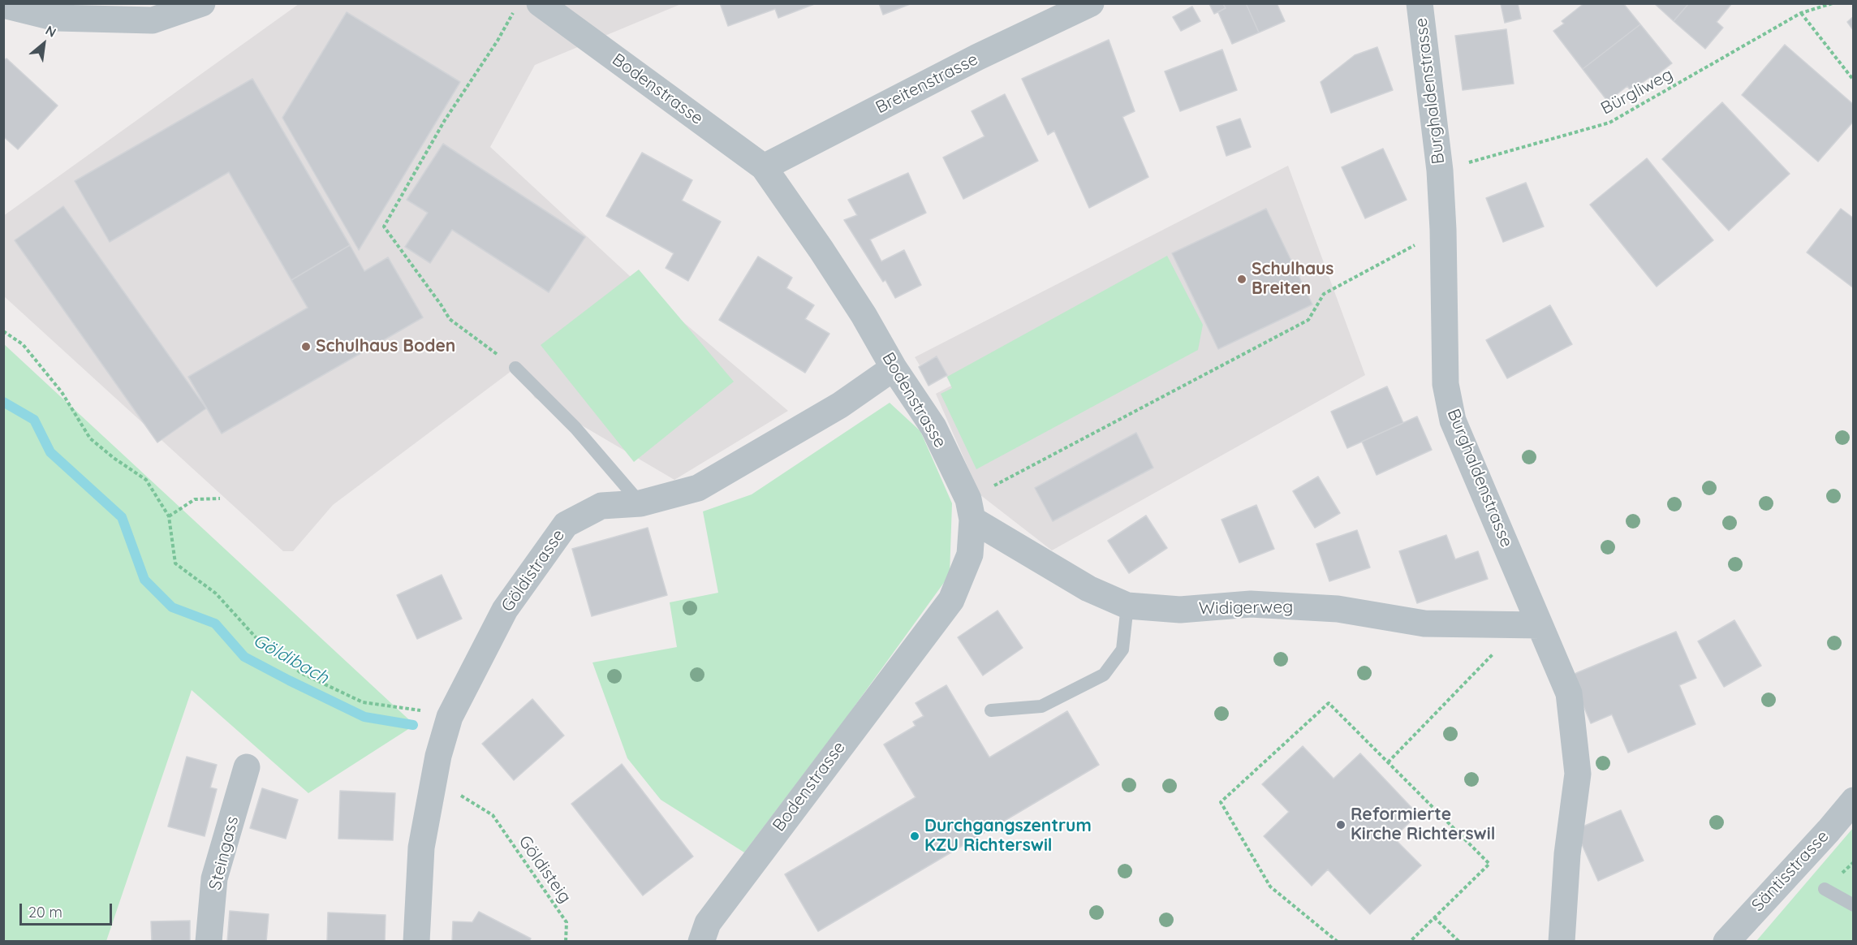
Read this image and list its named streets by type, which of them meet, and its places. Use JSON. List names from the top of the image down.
{
  "streets": {
    "street": [
      "Breitenstrasse",
      "Bodenstrasse",
      "Burghaldenstrasse",
      "Göldistrasse",
      "Widigerweg",
      "Steingass",
      "Säntisstrasse"
    ],
    "path": ["Bürgliweg", "Göldisteig"]
  },
  "crossings": [
    ["Breitenstrasse", "Bodenstrasse"],
    ["Bodenstrasse", "Göldistrasse"],
    ["Bodenstrasse", "Widigerweg"],
    ["Burghaldenstrasse", "Bürgliweg"],
    ["Burghaldenstrasse", "Widigerweg"]
  ],
  "water": ["Göldibach"],
  "places": [
    "Schulhaus Breiten",
    "Schulhaus Boden",
    "Reformierte Kirche Richterswil",
    "Durchgangszentrum KZU Richterswil"
  ],
  "scale_bar": "20 m",
  "north": "top right"
}
